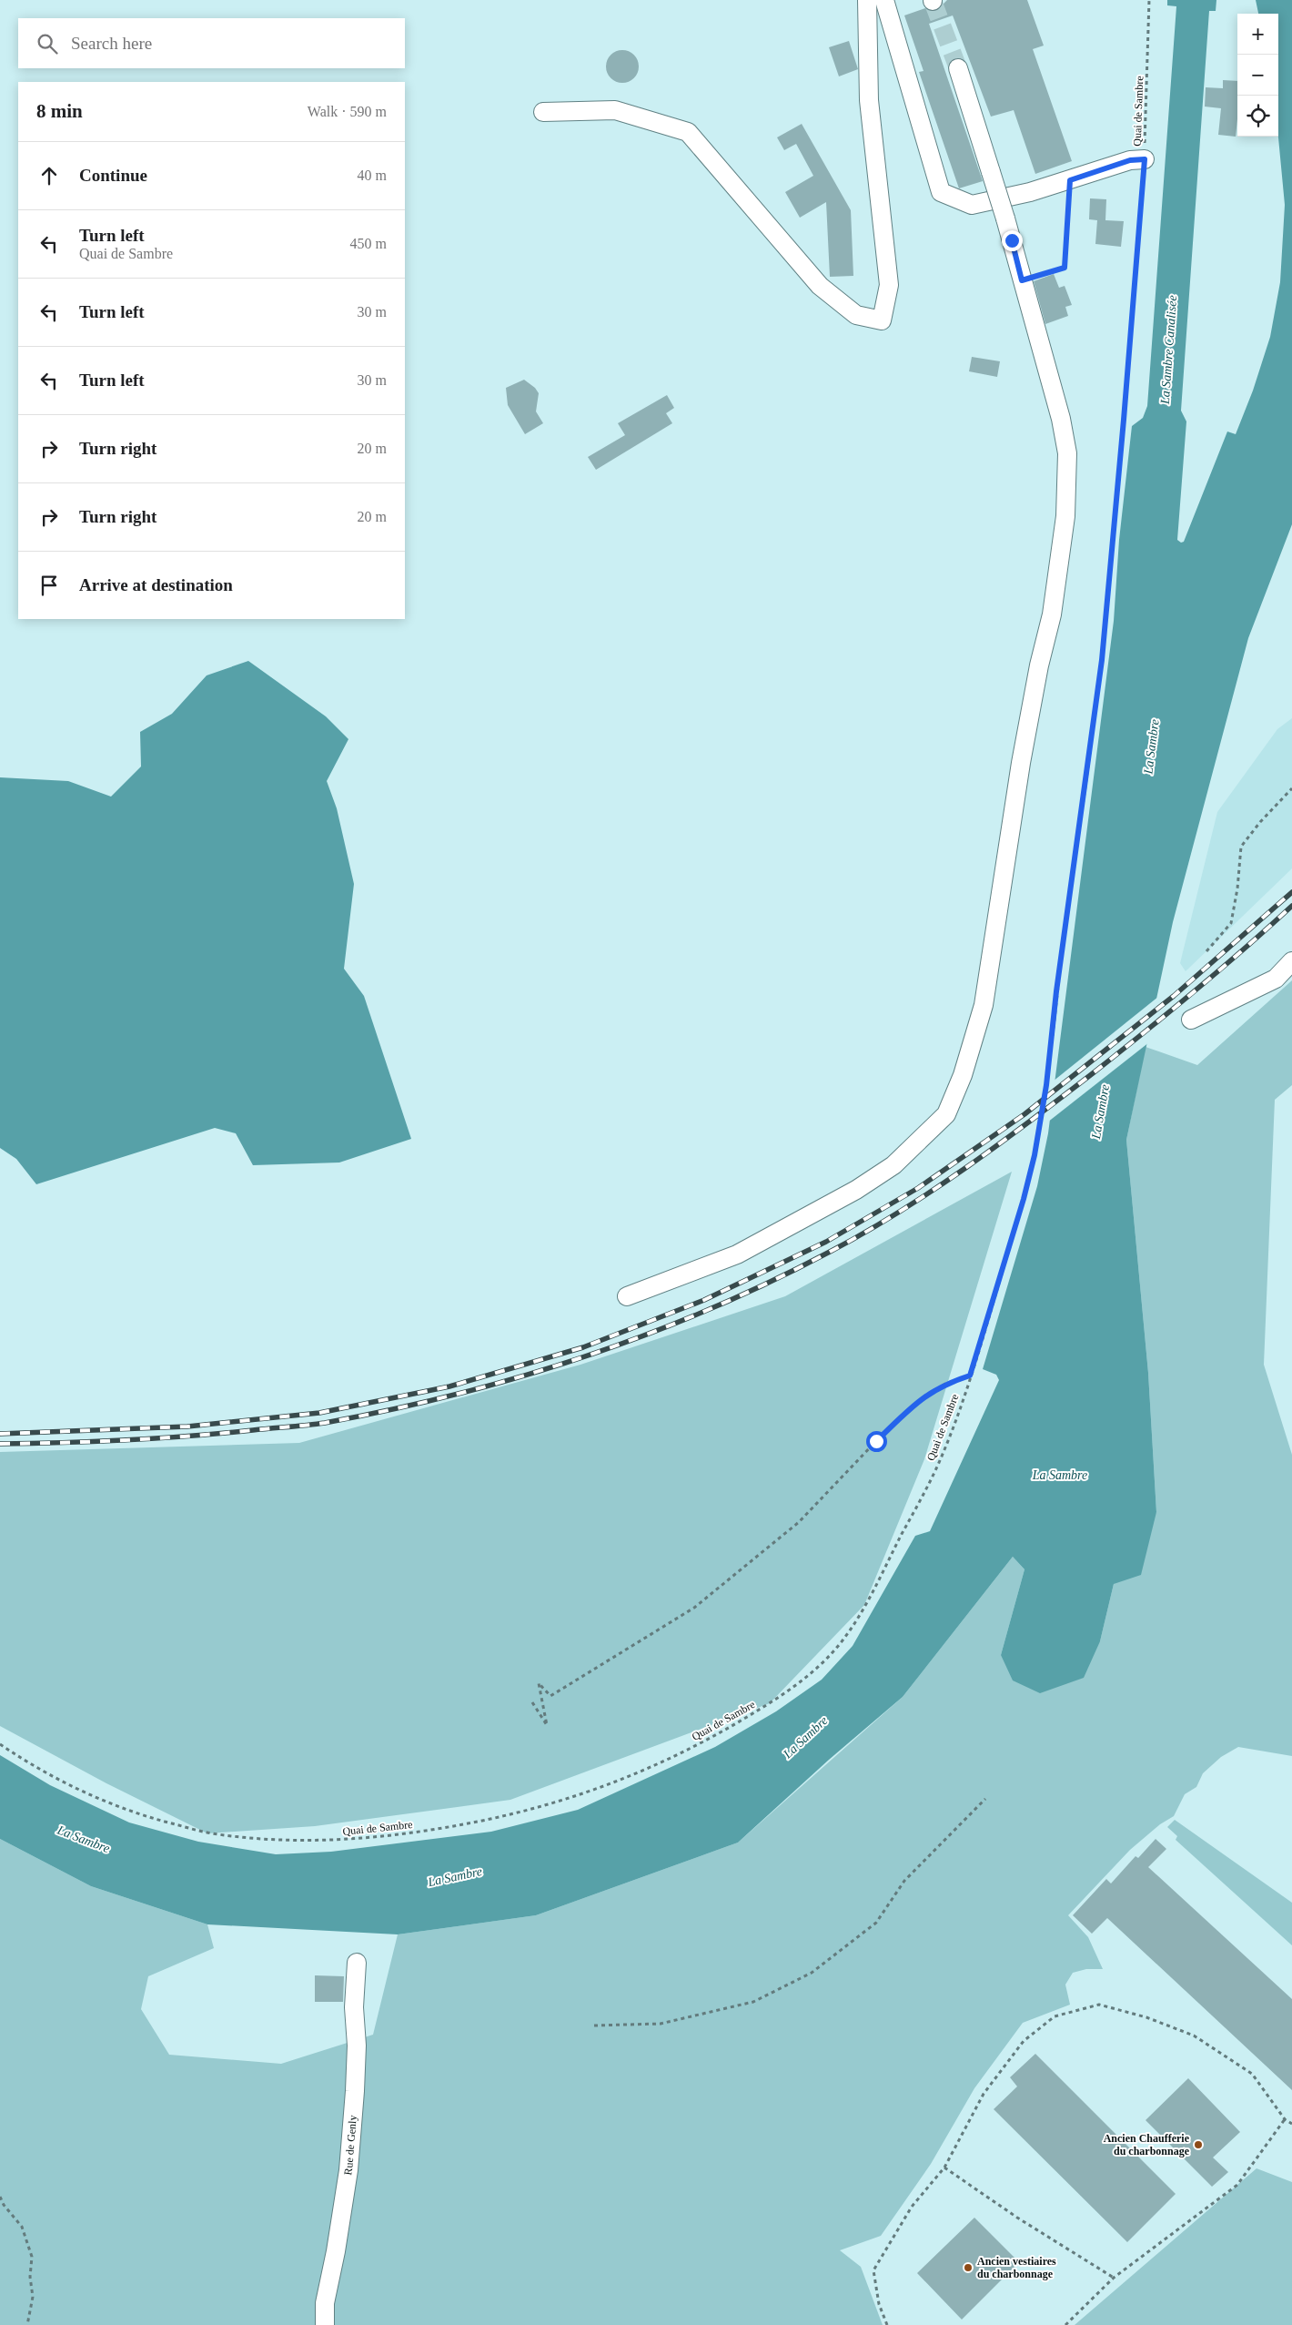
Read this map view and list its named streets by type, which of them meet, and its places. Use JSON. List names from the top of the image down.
{
  "streets": {
    "street": ["Rue de Genly"],
    "path": ["Quai de Sambre"]
  },
  "water": ["La Sambre Canalisée", "La Sambre"],
  "places": ["Ancien Chaufferie du charbonnage", "Ancien vestiaires du charbonnage"],
  "page": {
    "map_buttons": ["+", "−"],
    "search": "Search here",
    "heading": ["8 min", "Walk · 590 m"],
    "list": [
      ["Continue", "40 m"],
      ["Turn left", "Quai de Sambre", "450 m"],
      ["Turn left", "30 m"],
      ["Turn left", "30 m"],
      ["Turn right", "20 m"],
      ["Turn right", "20 m"],
      "Arrive at destination"
    ]
  }
}
